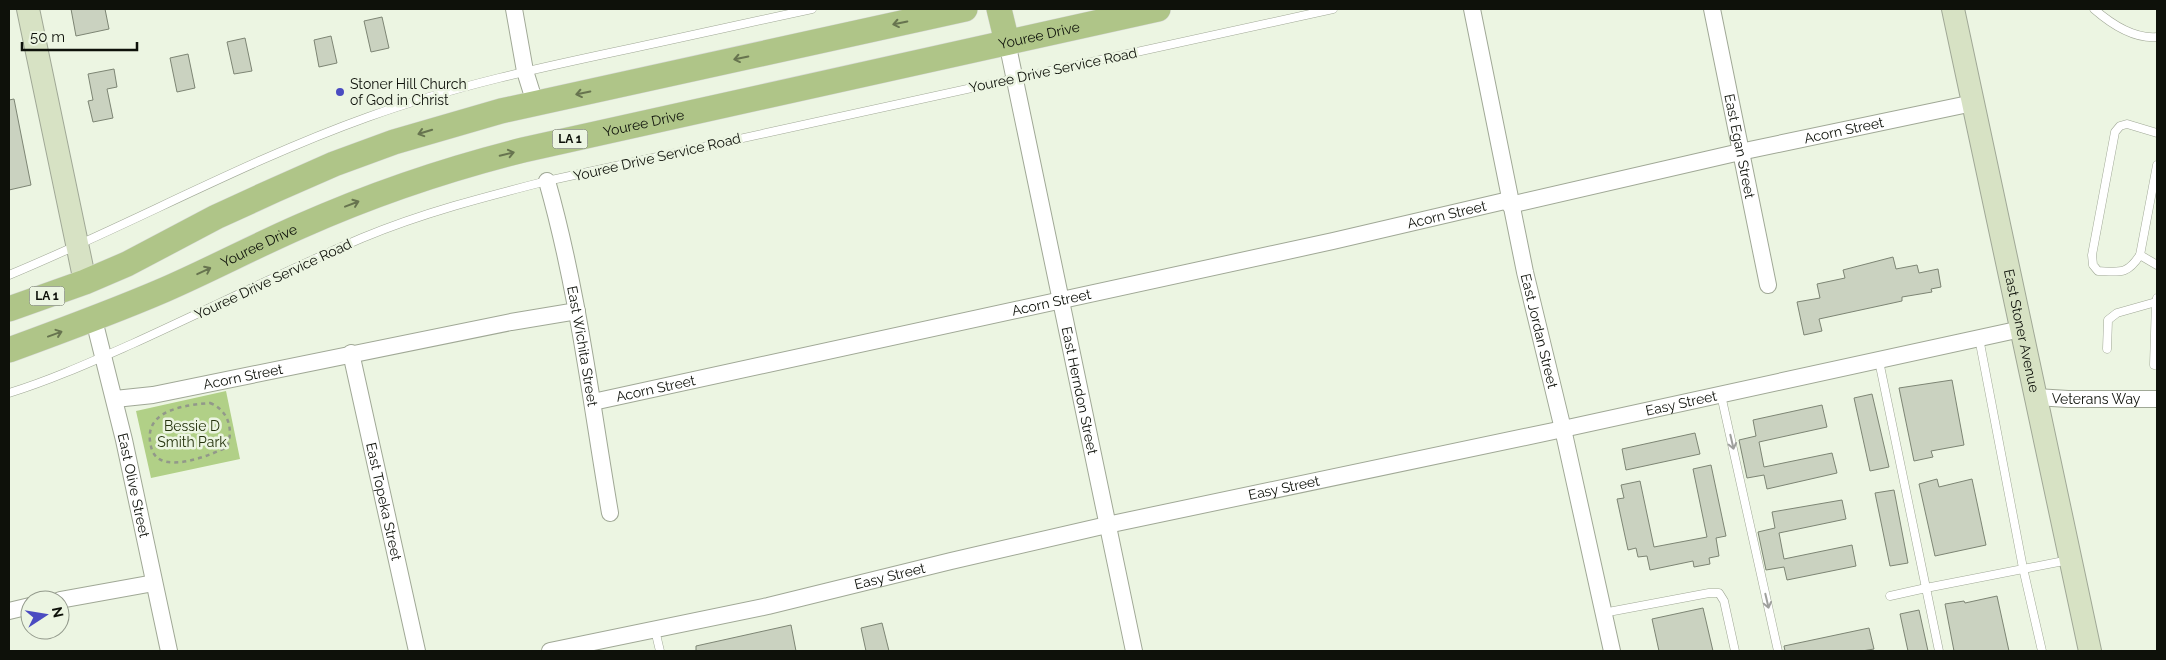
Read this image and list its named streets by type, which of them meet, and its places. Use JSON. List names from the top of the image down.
{
  "streets": {
    "main road": ["Youree Drive", "LA 1"],
    "street": [
      "Acorn Street",
      "East Egan Street",
      "East Stoner Avenue",
      "East Jordan Street",
      "East Wichita Street",
      "East Herndon Street",
      "Veterans Way",
      "Easy Street",
      "East Olive Street",
      "East Topeka Street"
    ],
    "lane": ["Youree Drive Service Road"]
  },
  "crossings": [
    ["Youree Drive", "East Herndon Street"],
    ["Youree Drive", "East Olive Street"],
    ["Youree Drive Service Road", "East Wichita Street"],
    ["Youree Drive Service Road", "East Herndon Street"],
    ["Youree Drive Service Road", "East Olive Street"],
    ["Acorn Street", "East Egan Street"],
    ["Acorn Street", "East Stoner Avenue"],
    ["Acorn Street", "East Jordan Street"],
    ["Acorn Street", "East Wichita Street"],
    ["Acorn Street", "East Herndon Street"],
    ["Acorn Street", "East Olive Street"],
    ["Acorn Street", "East Topeka Street"],
    ["East Stoner Avenue", "Veterans Way"],
    ["East Stoner Avenue", "Easy Street"],
    ["East Jordan Street", "Easy Street"],
    ["East Herndon Street", "Easy Street"]
  ],
  "parks": ["Bessie D Smith Park"],
  "places": ["Stoner Hill Church of God in Christ"],
  "scale_bar": "50 m",
  "north": "right"
}
